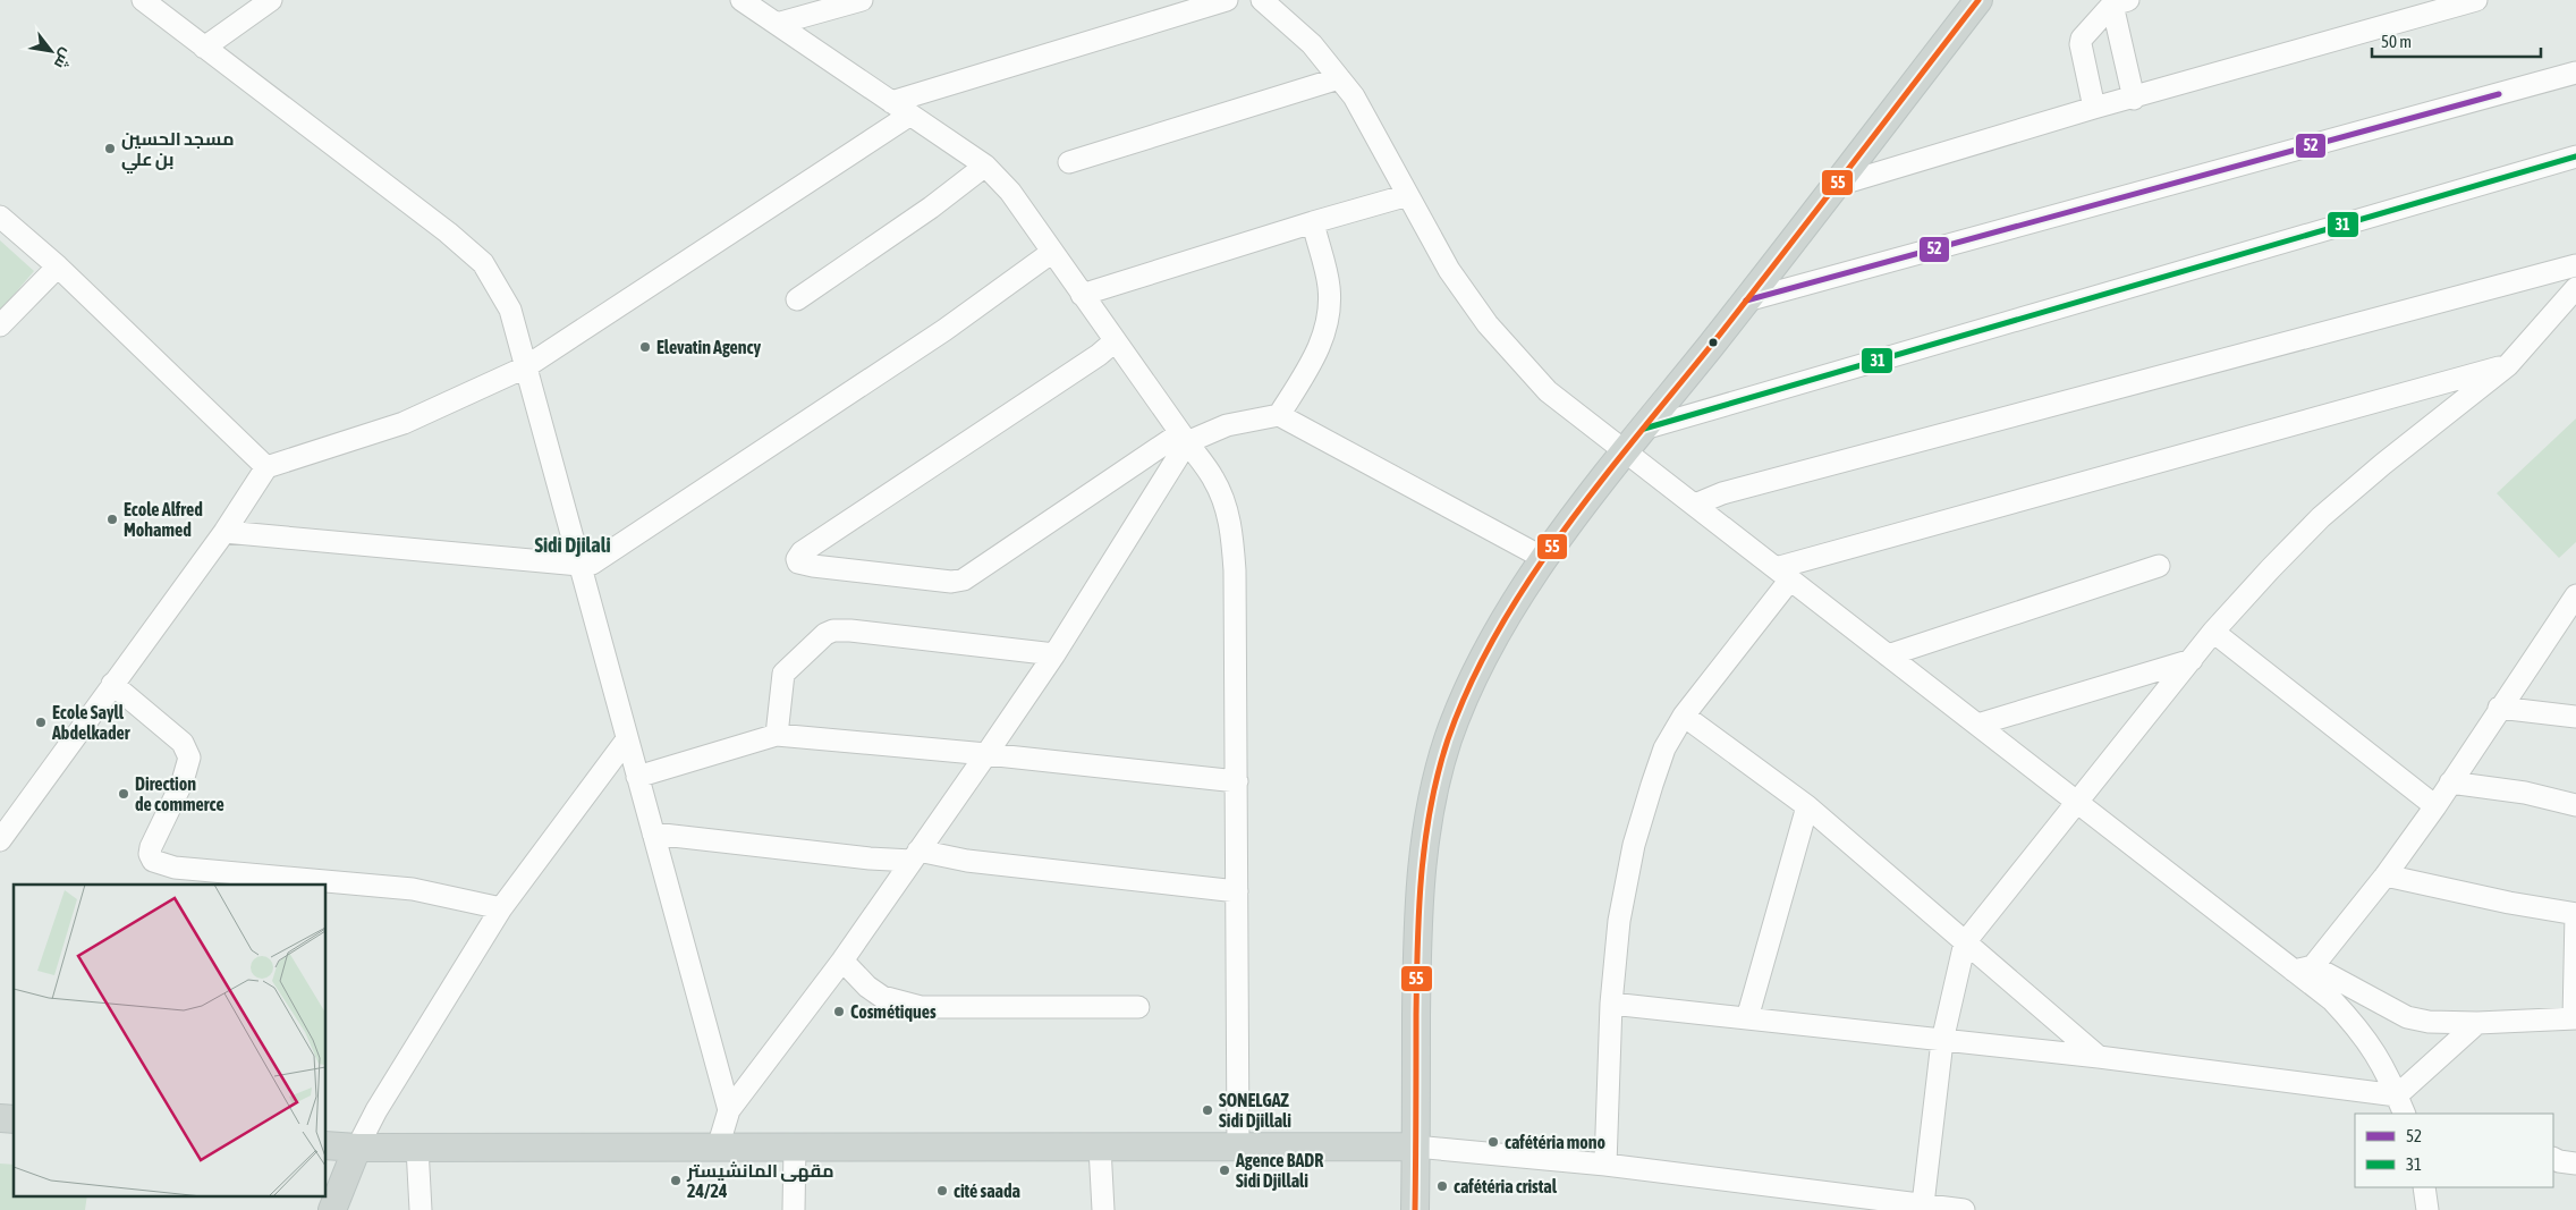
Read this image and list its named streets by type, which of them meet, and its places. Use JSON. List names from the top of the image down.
{
  "districts": ["Sidi Djilali"],
  "places": [
    "مسجد الحسين بن علي",
    "Elevatin Agency",
    "Ecole Alfred Mohamed",
    "Ecole Sayll Abdelkader",
    "Direction de commerce",
    "Cosmétiques",
    "SONELGAZ Sidi Djillali",
    "cafétéria mono",
    "Agence BADR Sidi Djillali",
    "مقهى المانشيستر 24/24",
    "cafétéria cristal",
    "cité saada"
  ],
  "lines": ["transit line 55", "transit line 52", "transit line 31"],
  "legend": ["52", "31"],
  "scale_bar": "50 m",
  "north": "bottom right"
}
